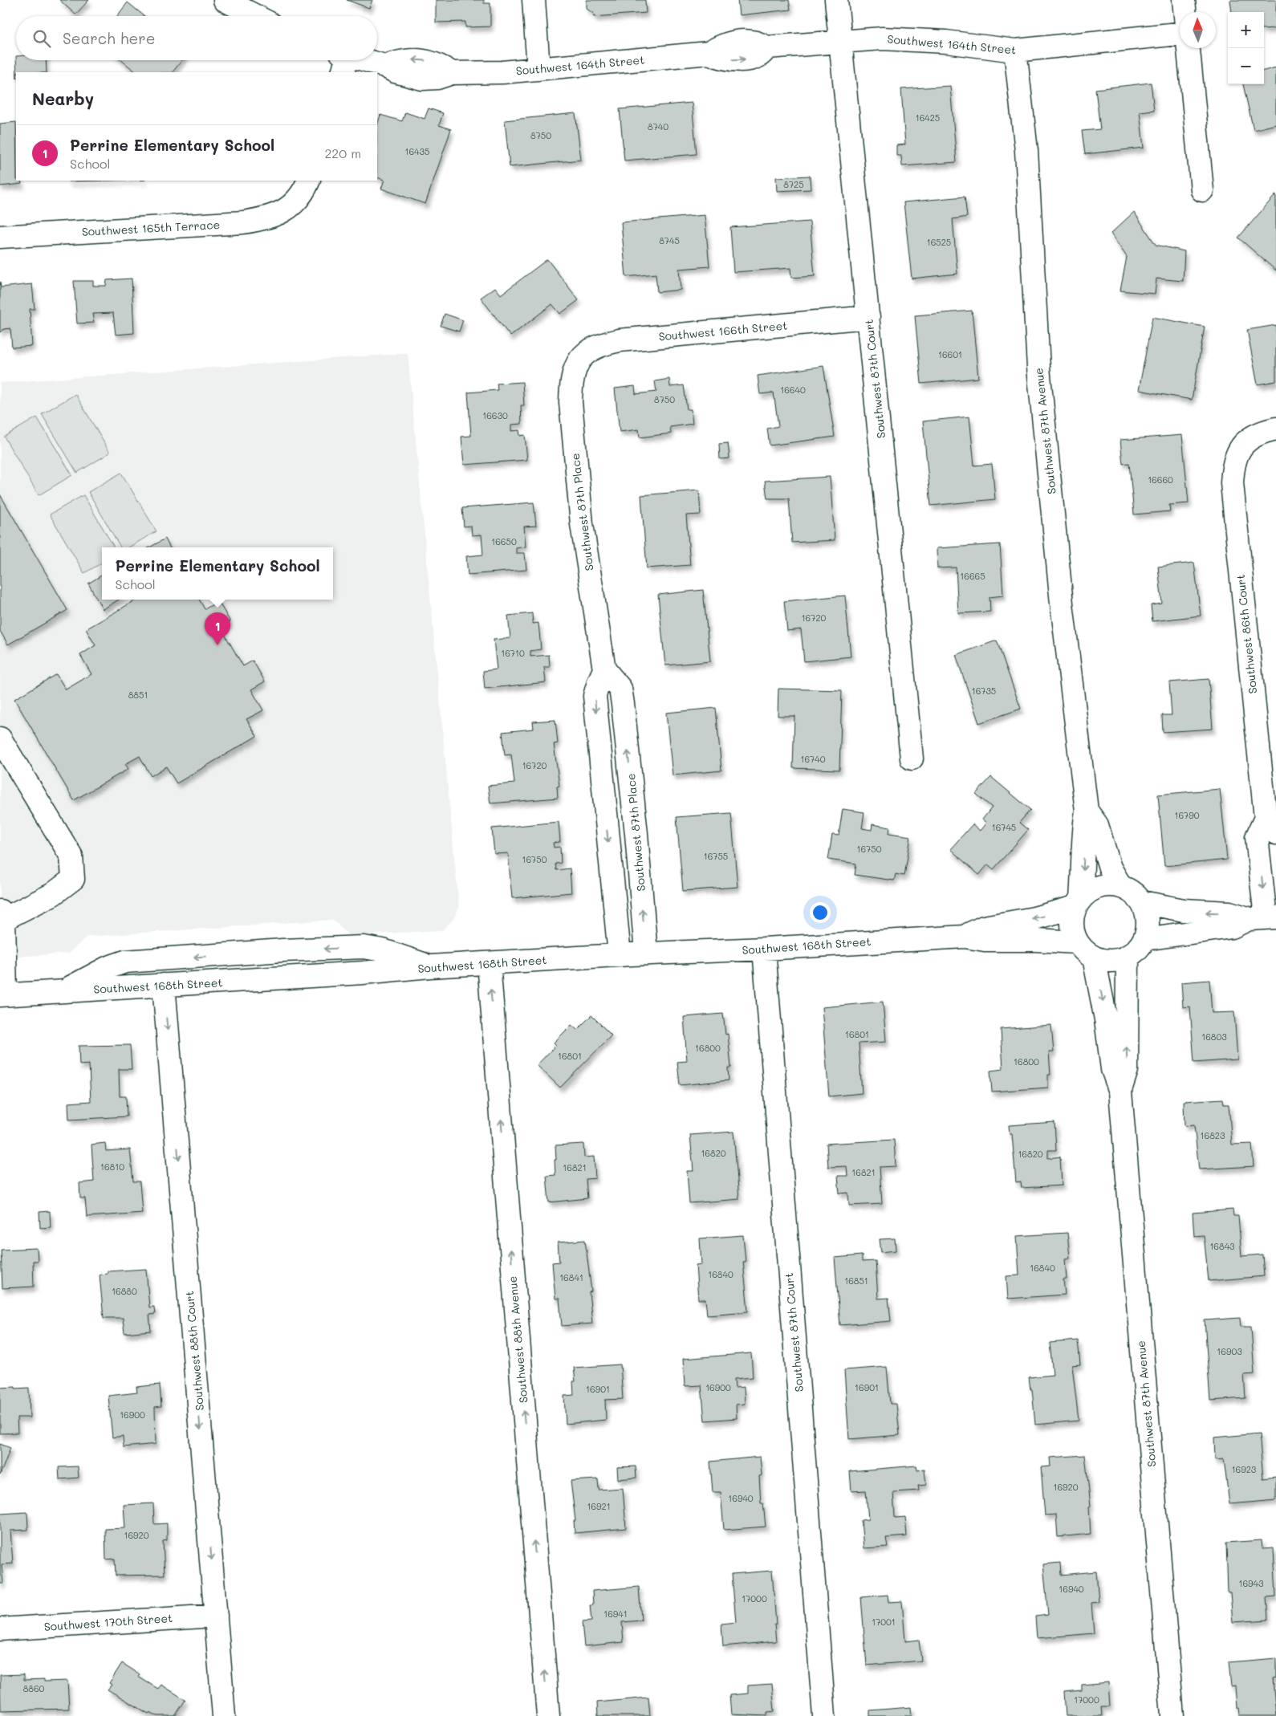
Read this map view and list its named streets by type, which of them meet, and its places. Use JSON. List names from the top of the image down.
{
  "streets": {
    "street": [
      "Southwest 164th Street",
      "Southwest 165th Terrace",
      "Southwest 166th Street",
      "Southwest 87th Court",
      "Southwest 87th Avenue",
      "Southwest 87th Place",
      "Southwest 86th Court",
      "Southwest 168th Street",
      "Southwest 88th Avenue",
      "Southwest 88th Court",
      "Southwest 170th Street"
    ]
  },
  "crossings": [
    ["Southwest 164th Street", "Southwest 87th Court"],
    ["Southwest 164th Street", "Southwest 87th Avenue"],
    ["Southwest 166th Street", "Southwest 87th Court"],
    ["Southwest 166th Street", "Southwest 87th Place"],
    ["Southwest 87th Court", "Southwest 168th Street"],
    ["Southwest 87th Avenue", "Southwest 168th Street"],
    ["Southwest 87th Place", "Southwest 168th Street"],
    ["Southwest 168th Street", "Southwest 88th Avenue"],
    ["Southwest 168th Street", "Southwest 88th Court"],
    ["Southwest 88th Court", "Southwest 170th Street"]
  ],
  "one_way": ["Southwest 88th Avenue", "Southwest 88th Court"],
  "house_numbers": [
    "16425",
    "8740",
    "8750",
    "16435",
    "8725",
    "8745",
    "16525",
    "16601",
    "16640",
    "8750",
    "16630",
    "16660",
    "16650",
    "16665",
    "16720",
    "16710",
    "16735",
    "8851",
    "16740",
    "16720",
    "16790",
    "16745",
    "16750",
    "16755",
    "16750",
    "16801",
    "16803",
    "16800",
    "16801",
    "16800",
    "16823",
    "16820",
    "16820",
    "16810",
    "16821",
    "16821",
    "16843",
    "16840",
    "16840",
    "16841",
    "16851",
    "16880",
    "16903",
    "16900",
    "16901",
    "16901",
    "16900",
    "16923",
    "16920",
    "16940",
    "16921",
    "16920",
    "16943",
    "16940",
    "17000",
    "16941",
    "17001",
    "8860",
    "17000"
  ],
  "north": "top",
  "page": {
    "map_buttons": ["+", "−"],
    "search": "Search here",
    "heading": "Nearby",
    "list": [
      {
        "mark": "1",
        "name": "Perrine Elementary School",
        "note": "School",
        "value": "220 m"
      }
    ],
    "popup": ["Perrine Elementary School", "School"],
    "pins": "1"
  }
}
